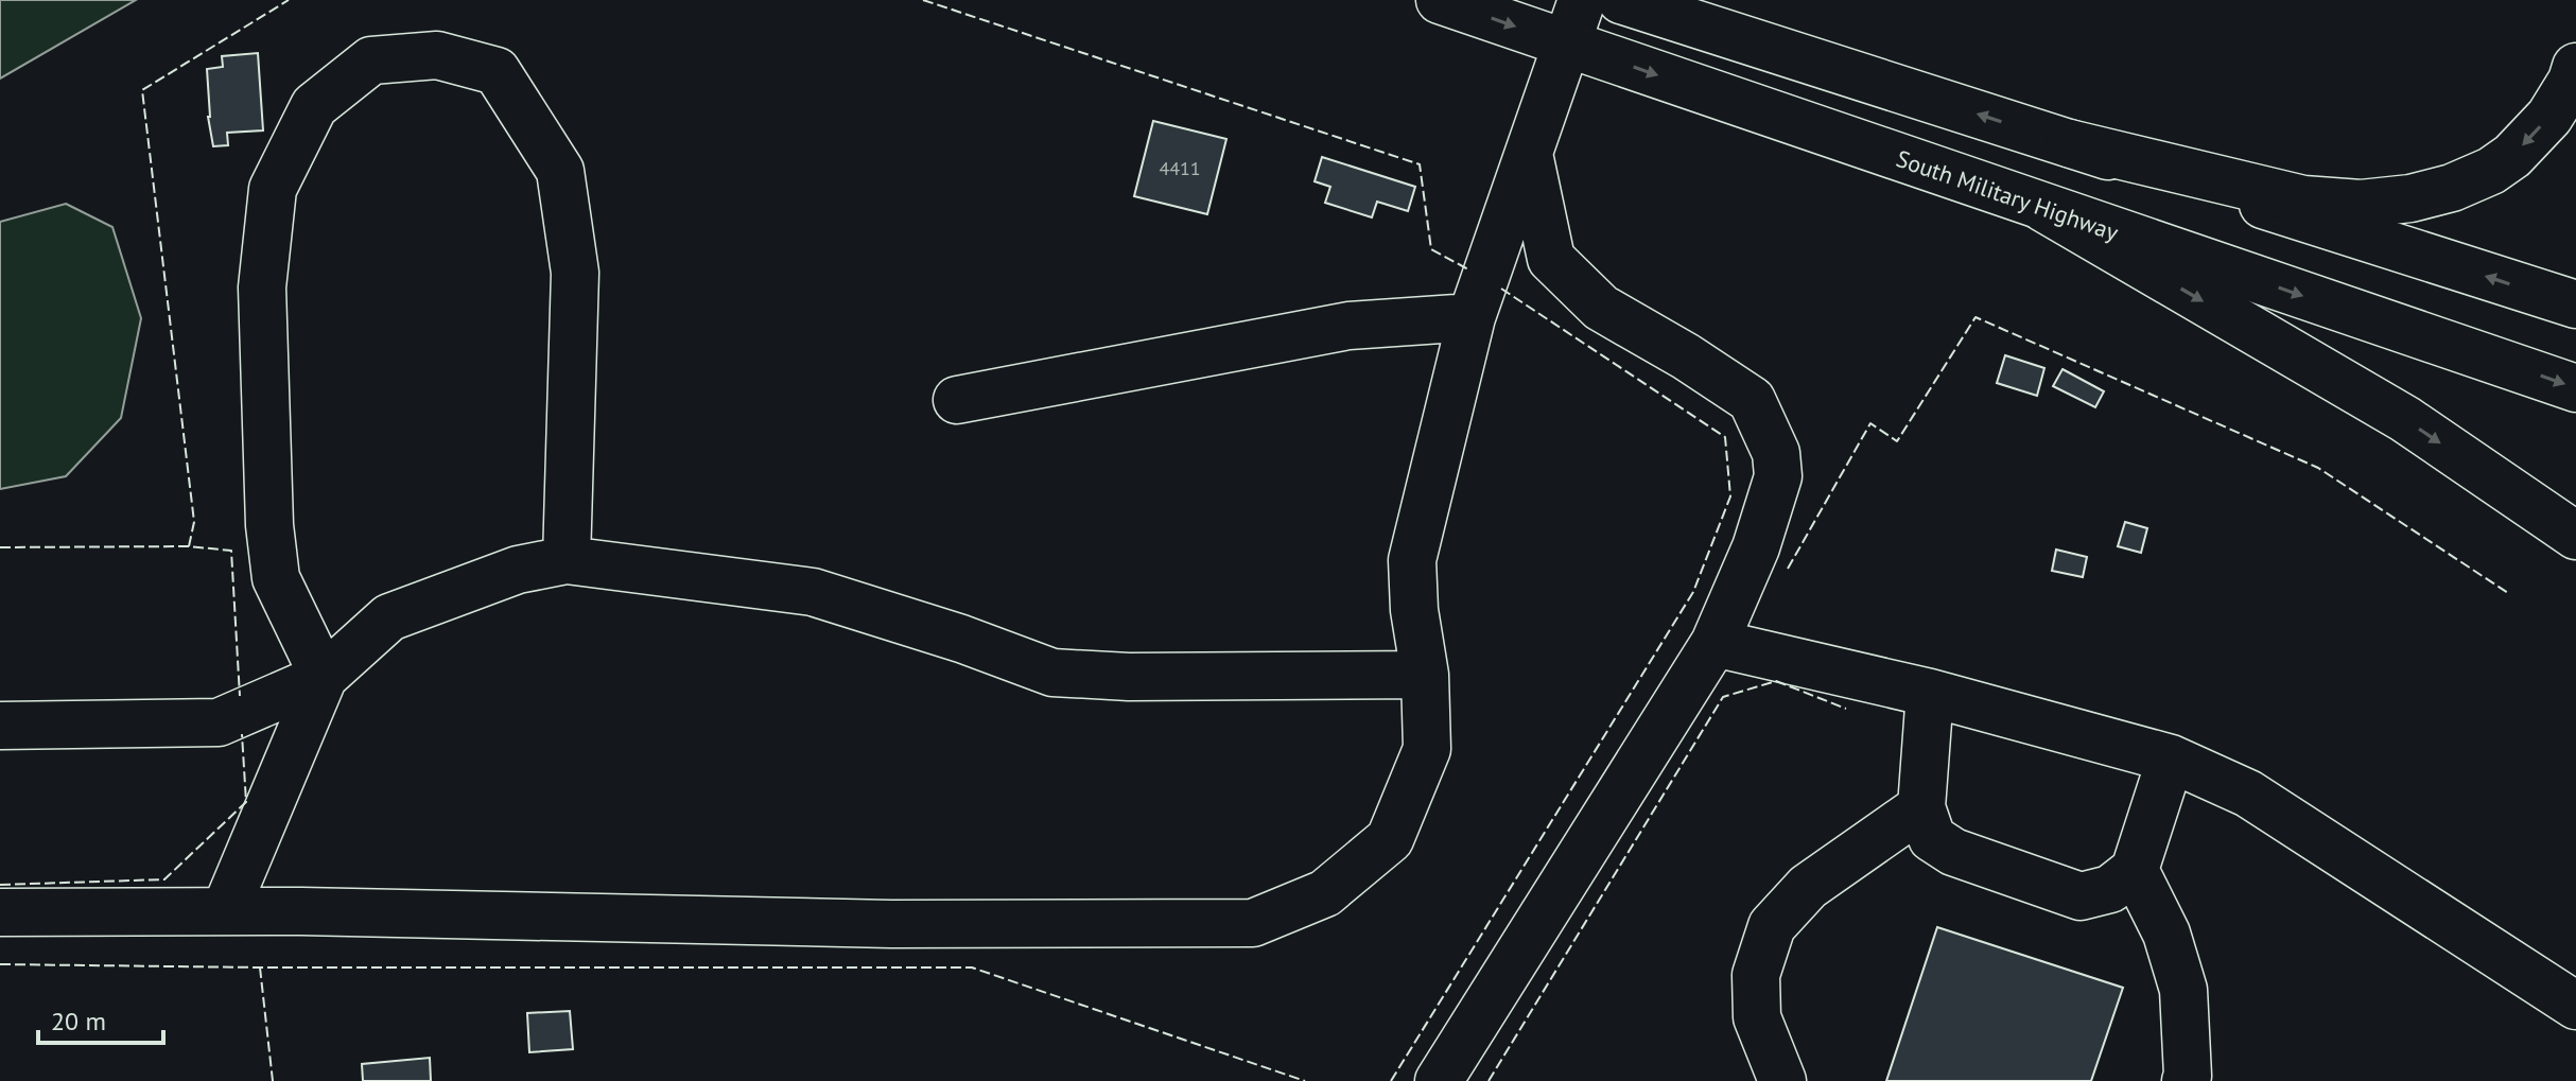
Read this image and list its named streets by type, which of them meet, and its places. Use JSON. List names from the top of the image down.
{
  "streets": {
    "main road": ["South Military Highway"]
  },
  "house_numbers": ["4411"],
  "scale_bar": "20 m"
}
